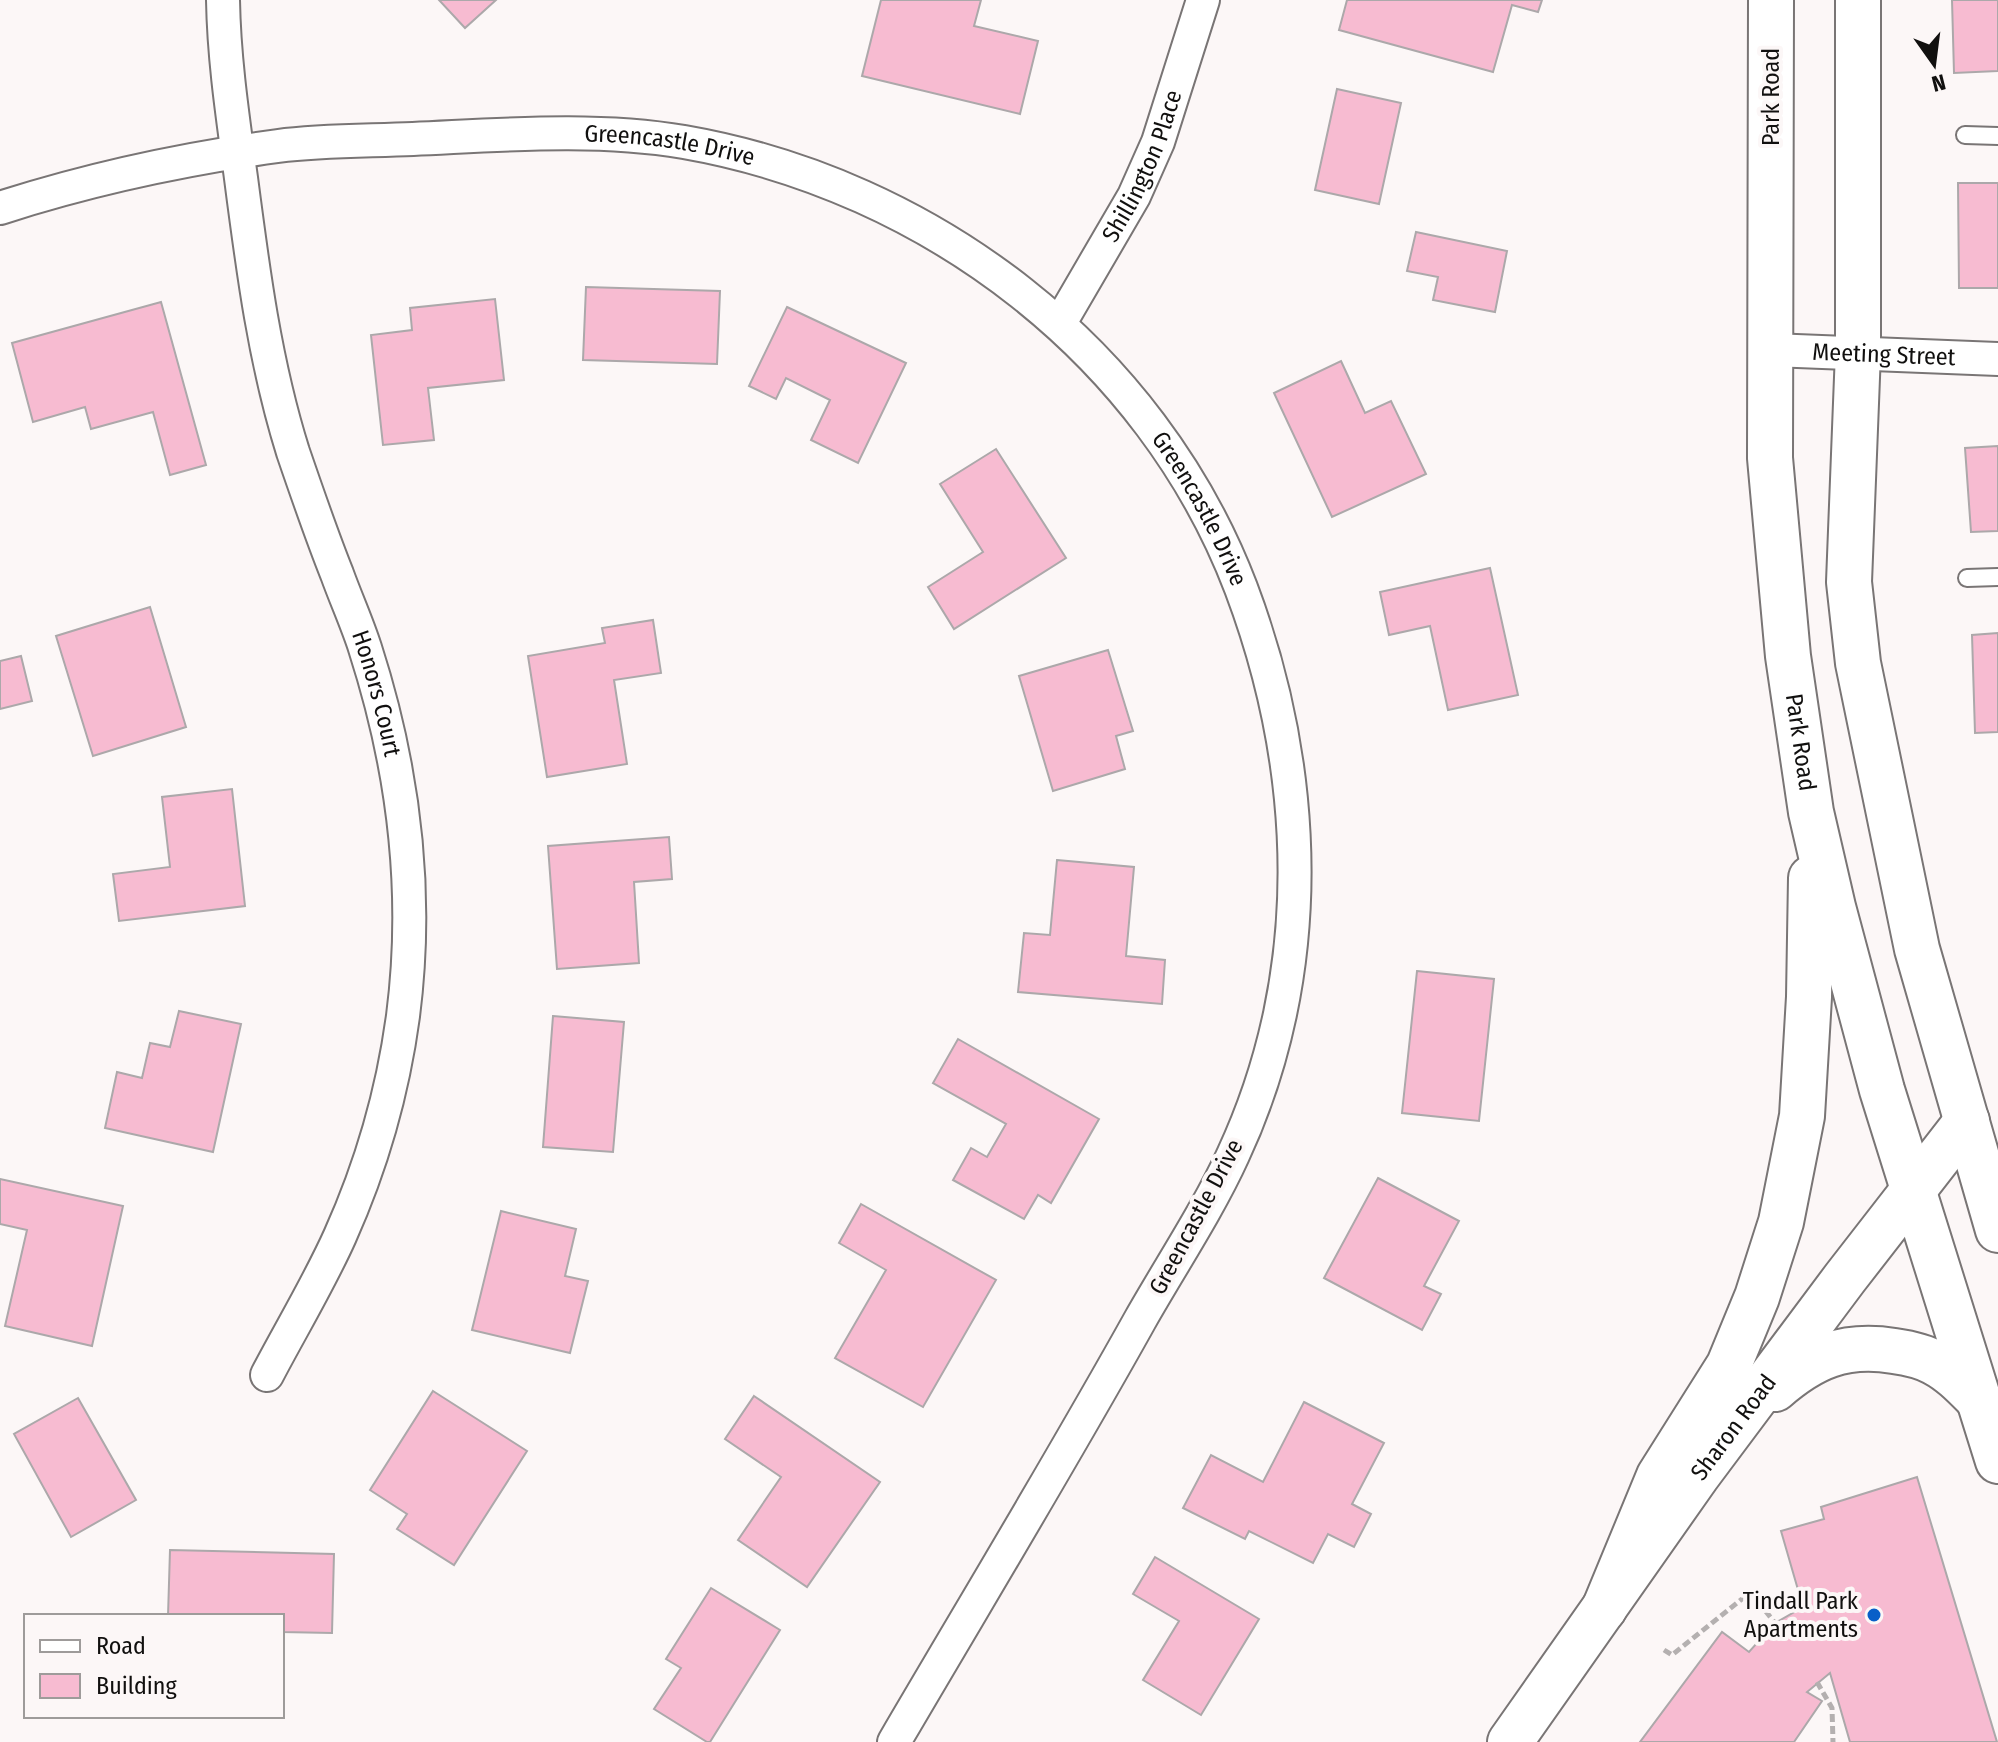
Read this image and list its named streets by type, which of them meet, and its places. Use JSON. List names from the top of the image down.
{
  "streets": {
    "main road": ["Park Road", "Sharon Road"],
    "street": [
      "Greencastle Drive",
      "Shillington Place",
      "Meeting Street",
      "Honors Court"
    ]
  },
  "crossings": [
    ["Park Road", "Meeting Street"],
    ["Park Road", "Sharon Road"],
    ["Greencastle Drive", "Shillington Place"],
    ["Greencastle Drive", "Honors Court"]
  ],
  "places": ["Tindall Park Apartments"],
  "legend": ["Road", "Building"],
  "north": "bottom"
}
